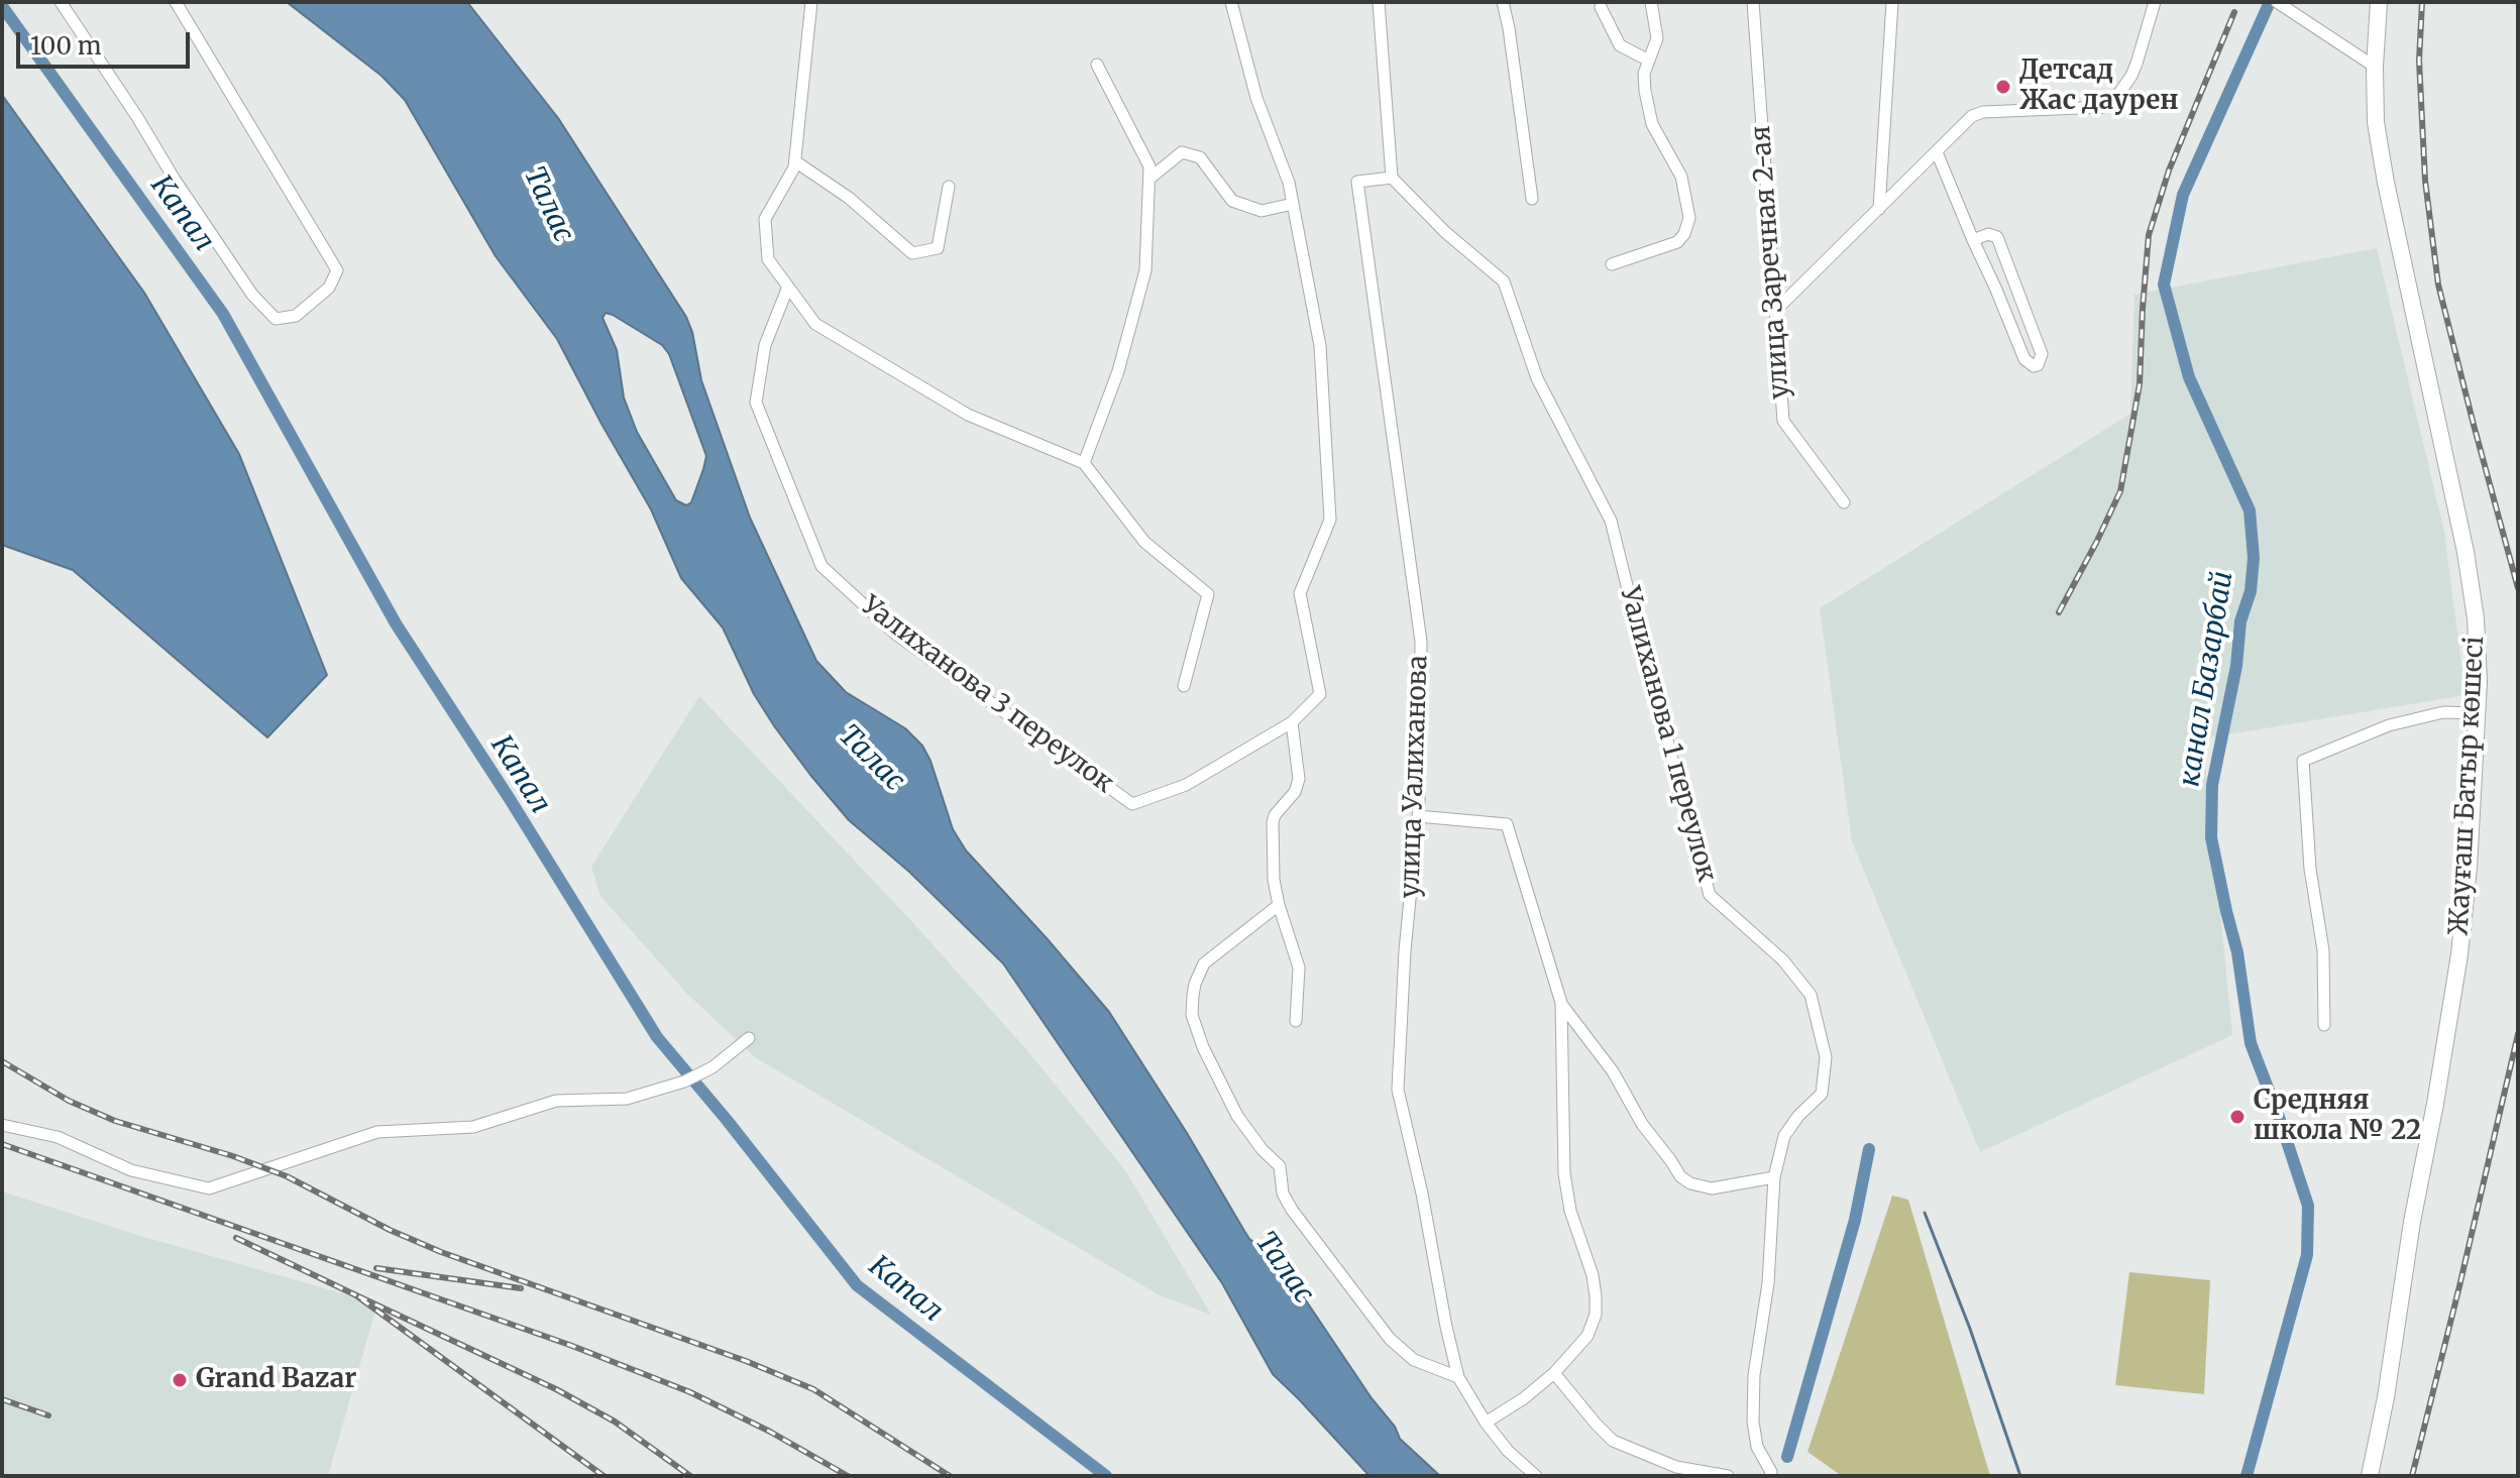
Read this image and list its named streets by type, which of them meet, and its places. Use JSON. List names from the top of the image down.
{
  "streets": {
    "main road": ["Жауғаш Батыр көшесі"],
    "street": [
      "улица Заречная 2-ая",
      "Уалиханова 3 переулок",
      "Уалиханова 1 переулок",
      "улица Уалиханова"
    ]
  },
  "crossings": [
    ["Уалиханова 1 переулок", "улица Уалиханова"]
  ],
  "water": ["Талас", "Капал", "канал Базарбай"],
  "places": ["Детсад Жас даурен", "Средняя школа № 22", "Grand Bazar"],
  "scale_bar": "100 m"
}
